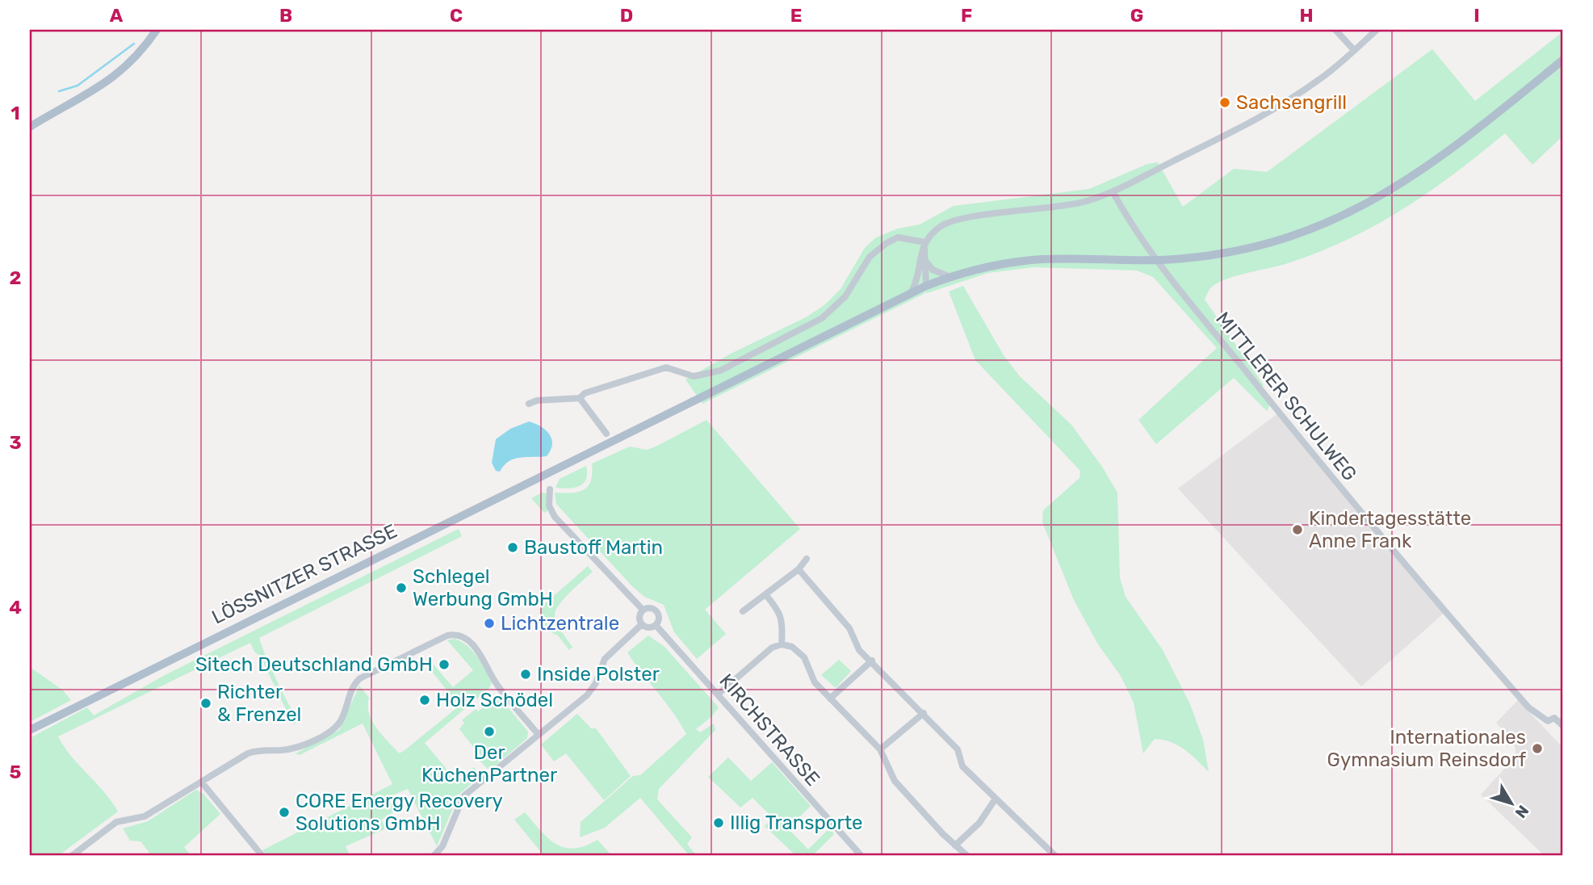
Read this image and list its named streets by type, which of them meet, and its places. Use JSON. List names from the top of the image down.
{
  "streets": {
    "main road": ["LÖSSNITZER STRASSE"],
    "street": ["MITTLERER SCHULWEG", "KIRCHSTRASSE"]
  },
  "places": [
    "Sachsengrill",
    "Kindertagesstätte Anne Frank",
    "Baustoff Martin",
    "Schlegel Werbung GmbH",
    "Lichtzentrale",
    "Sitech Deutschland GmbH",
    "Inside Polster",
    "Holz Schödel",
    "Richter & Frenzel",
    "Der KüchenPartner",
    "Internationales Gymnasium Reinsdorf",
    "CORE Energy Recovery Solutions GmbH",
    "Illig Transporte"
  ],
  "north": "bottom right",
  "grid": {
    "columns": [
      "A",
      "B",
      "C",
      "D",
      "E",
      "F",
      "G",
      "H",
      "I"
    ],
    "rows": [
      "1",
      "2",
      "3",
      "4",
      "5"
    ]
  }
}
